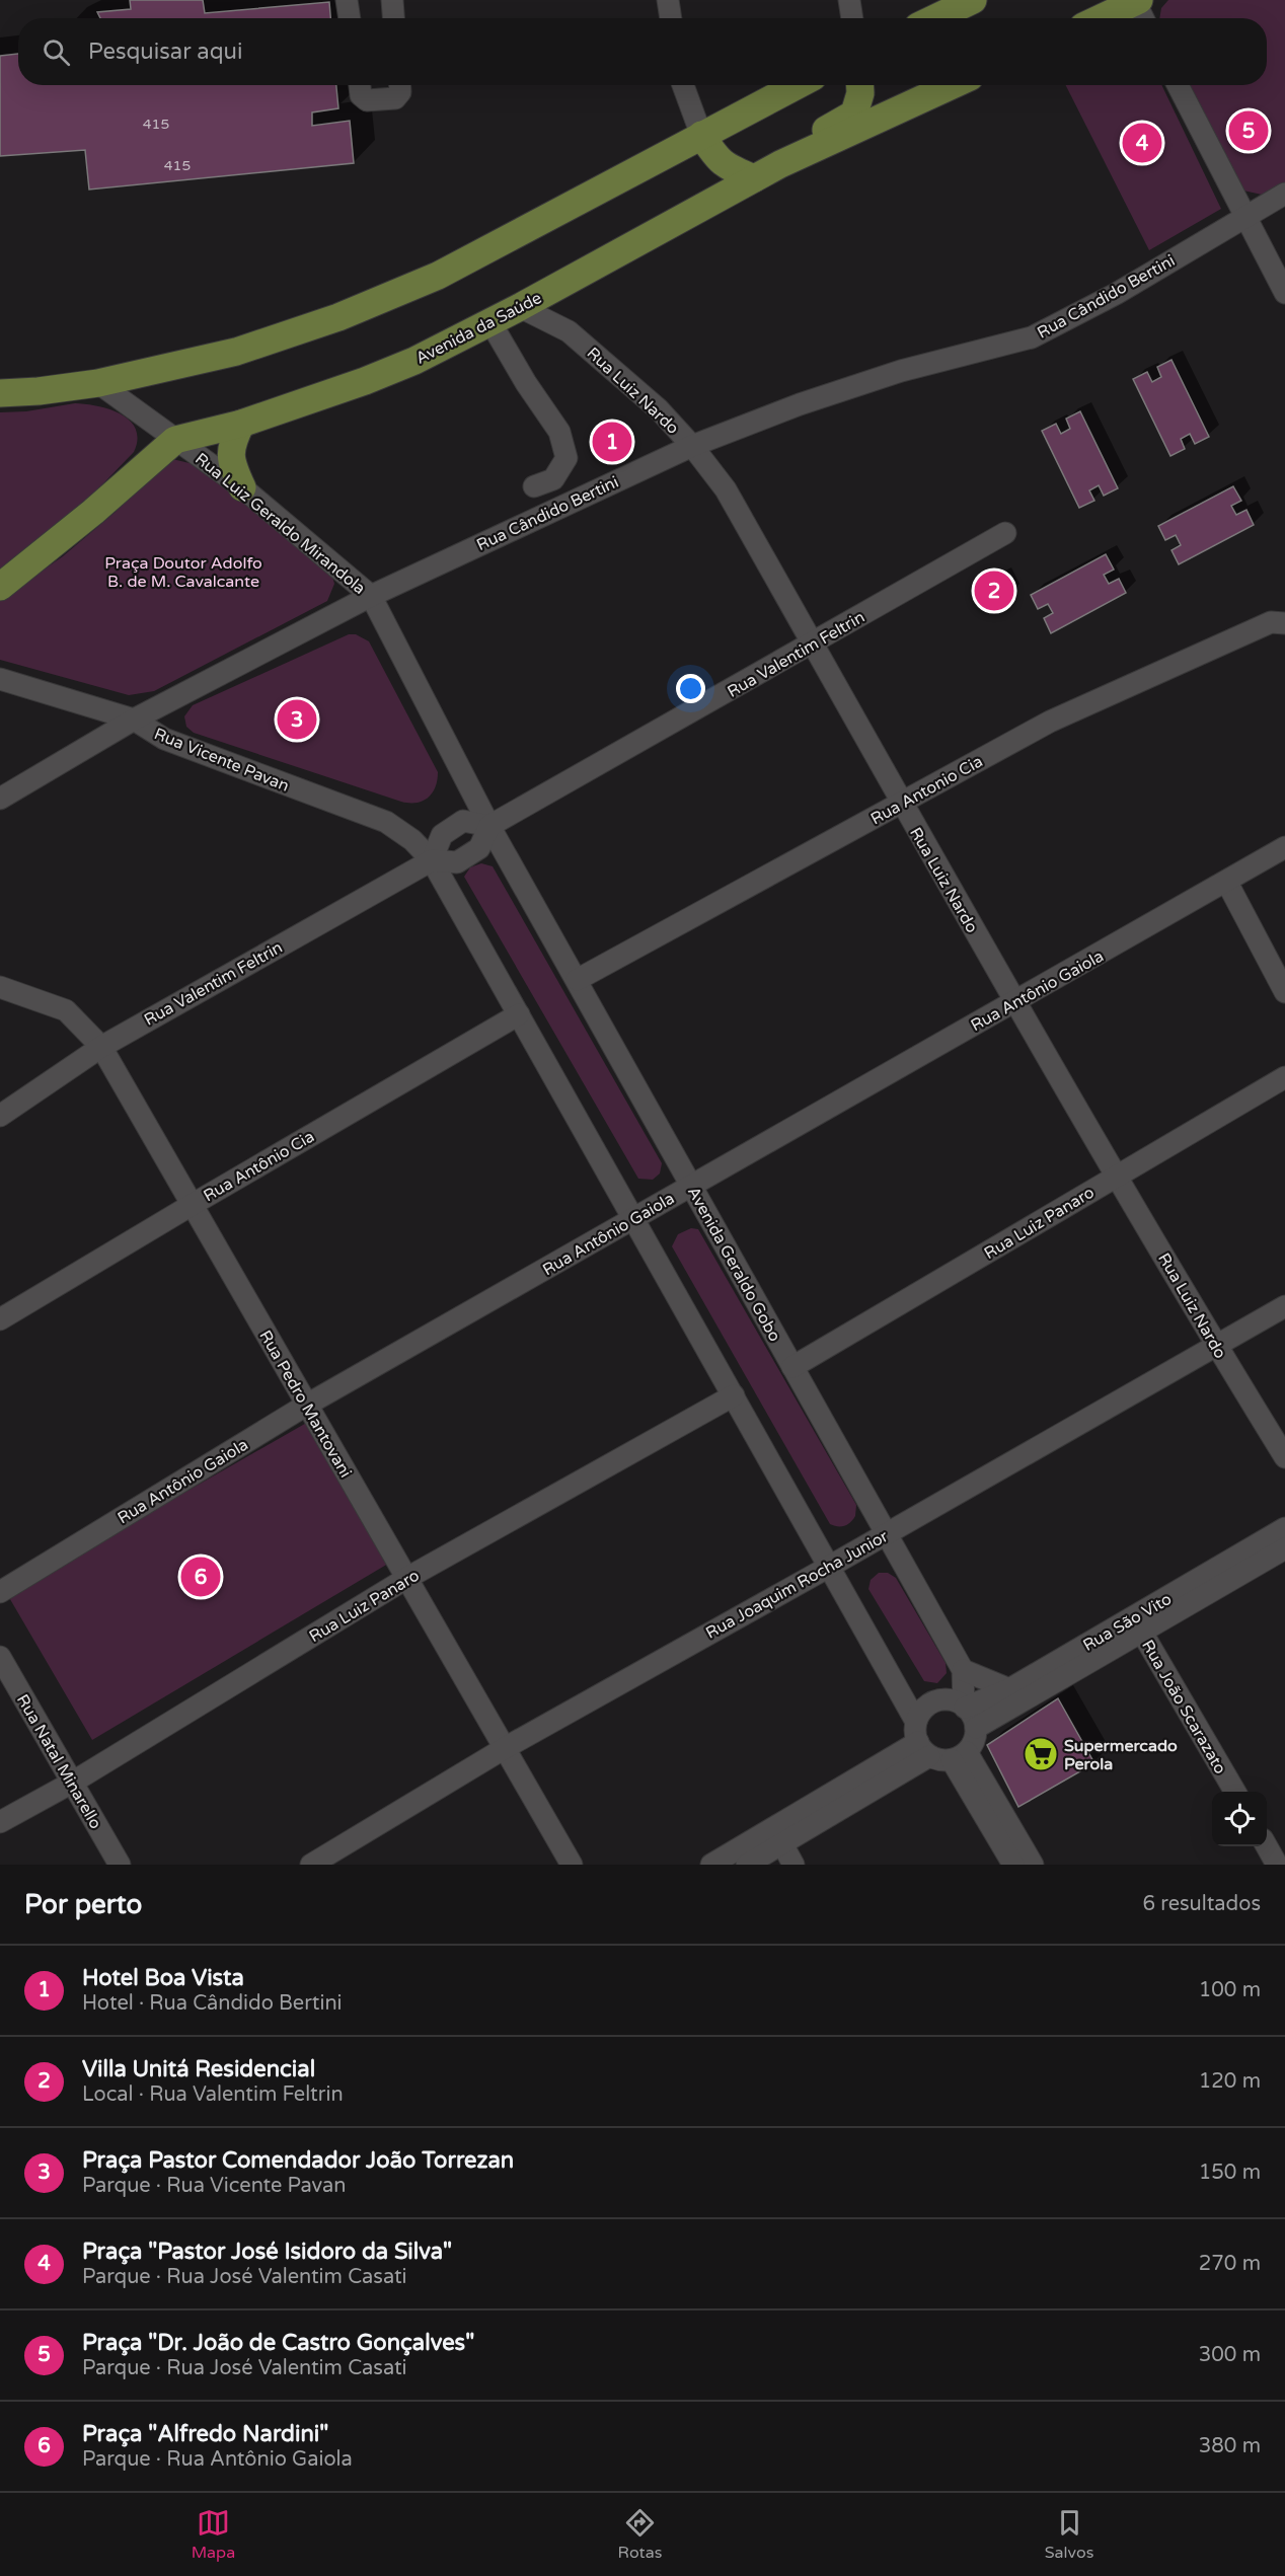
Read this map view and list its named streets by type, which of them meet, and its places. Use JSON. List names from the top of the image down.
{
  "streets": {
    "main road": ["Avenida da Saúde"],
    "street": [
      "Rua Cândido Bertini",
      "Rua Luiz Nardo",
      "Rua Luiz Geraldo Mirandola",
      "Rua Valentim Feltrin",
      "Rua Vicente Pavan",
      "Rua Antonio Cia",
      "Rua Antônio Gaiola",
      "Rua Antônio Cia",
      "Rua Luiz Panaro",
      "Avenida Geraldo Gobo",
      "Rua Pedro Mantovani",
      "Rua Joaquim Rocha Junior",
      "Rua São Vito",
      "Rua João Scarazato",
      "Rua Natal Minarello"
    ]
  },
  "crossings": [
    ["Rua Cândido Bertini", "Rua Luiz Nardo"],
    ["Rua Cândido Bertini", "Rua Luiz Geraldo Mirandola"],
    ["Rua Cândido Bertini", "Rua Vicente Pavan"],
    ["Avenida da Saúde", "Rua Luiz Nardo"],
    ["Avenida da Saúde", "Rua Luiz Geraldo Mirandola"],
    ["Rua Luiz Nardo", "Rua Valentim Feltrin"],
    ["Rua Luiz Nardo", "Rua Antonio Cia"],
    ["Rua Luiz Nardo", "Rua Antônio Gaiola"],
    ["Rua Luiz Nardo", "Rua Luiz Panaro"],
    ["Rua Luiz Nardo", "Rua Joaquim Rocha Junior"],
    ["Rua Luiz Geraldo Mirandola", "Rua Valentim Feltrin"],
    ["Rua Luiz Geraldo Mirandola", "Avenida Geraldo Gobo"],
    ["Rua Valentim Feltrin", "Rua Vicente Pavan"],
    ["Rua Valentim Feltrin", "Avenida Geraldo Gobo"],
    ["Rua Valentim Feltrin", "Rua Pedro Mantovani"],
    ["Rua Antonio Cia", "Avenida Geraldo Gobo"],
    ["Rua Antônio Gaiola", "Avenida Geraldo Gobo"],
    ["Rua Antônio Gaiola", "Rua Pedro Mantovani"],
    ["Rua Antônio Cia", "Rua Pedro Mantovani"],
    ["Rua Luiz Panaro", "Avenida Geraldo Gobo"],
    ["Rua Luiz Panaro", "Rua Pedro Mantovani"],
    ["Rua Luiz Panaro", "Rua Natal Minarello"],
    ["Avenida Geraldo Gobo", "Rua Joaquim Rocha Junior"],
    ["Avenida Geraldo Gobo", "Rua São Vito"],
    ["Rua Pedro Mantovani", "Rua Joaquim Rocha Junior"],
    ["Rua São Vito", "Rua João Scarazato"]
  ],
  "parks": ["Praça Doutor Adolfo B. de M. Cavalcante"],
  "places": {
    "supermarket": ["Supermercado Perola"]
  },
  "house_numbers": ["415", "415"],
  "page": {
    "search": "Pesquisar aqui",
    "pins": [
      "5",
      "4",
      "1",
      "2",
      "3",
      "6"
    ],
    "heading": ["Por perto", "6 resultados"],
    "list": [
      {
        "mark": "1",
        "name": "Hotel Boa Vista",
        "note": "Hotel · Rua Cândido Bertini",
        "value": "100 m"
      },
      {
        "mark": "2",
        "name": "Villa Unitá Residencial",
        "note": "Local · Rua Valentim Feltrin",
        "value": "120 m"
      },
      {
        "mark": "3",
        "name": "Praça Pastor Comendador João Torrezan",
        "note": "Parque · Rua Vicente Pavan",
        "value": "150 m"
      },
      {
        "mark": "4",
        "name": "Praça \"Pastor José Isidoro da Silva\"",
        "note": "Parque · Rua José Valentim Casati",
        "value": "270 m"
      },
      {
        "mark": "5",
        "name": "Praça \"Dr. João de Castro Gonçalves\"",
        "note": "Parque · Rua José Valentim Casati",
        "value": "300 m"
      },
      {
        "mark": "6",
        "name": "Praça \"Alfredo Nardini\"",
        "note": "Parque · Rua Antônio Gaiola",
        "value": "380 m"
      }
    ],
    "nav": ["Mapa", "Rotas", "Salvos"]
  }
}
